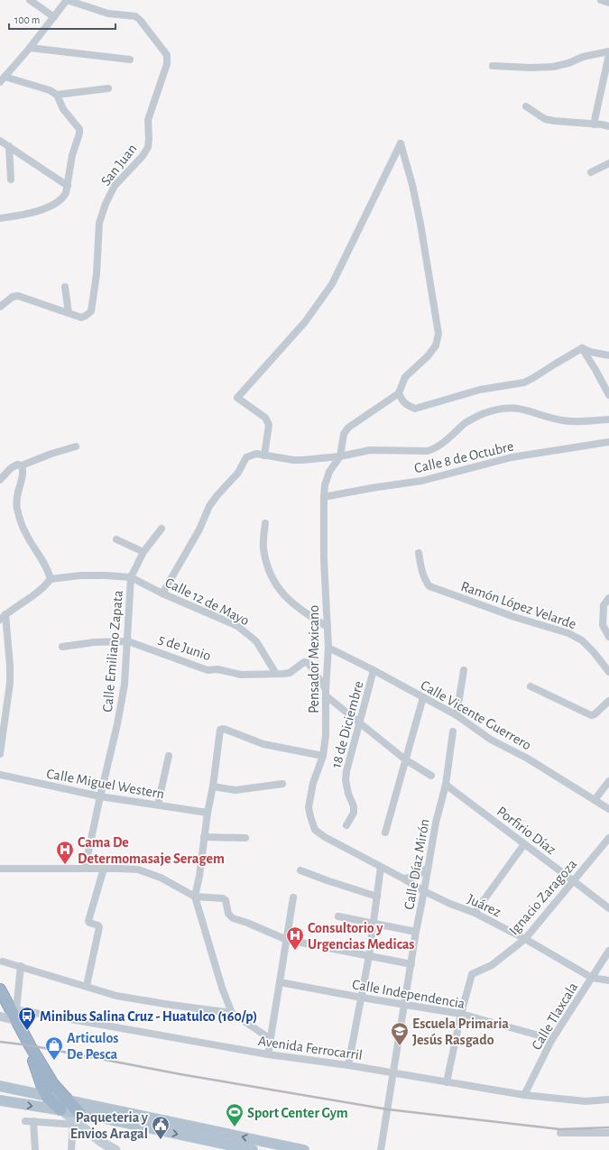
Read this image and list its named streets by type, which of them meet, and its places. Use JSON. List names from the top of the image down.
{
  "streets": {
    "street": [
      "San Juan",
      "Calle 8 de Octubre",
      "Calle 12 de Mayo",
      "Ramón López Velarde",
      "5 de Junio",
      "Calle Emiliano Zapata",
      "Pensador Mexicano",
      "Calle Vicente Guerrero",
      "18 de Diciembre",
      "Calle Miguel Western",
      "Porfirio Díaz",
      "Calle Díaz Mirón",
      "Ignacio Zaragoza",
      "Juárez",
      "Calle Independencia",
      "Calle Tlaxcala",
      "Avenida Ferrocarril"
    ]
  },
  "crossings": [
    ["Calle 8 de Octubre", "Pensador Mexicano"],
    ["Calle 12 de Mayo", "5 de Junio"],
    ["Calle 12 de Mayo", "Calle Emiliano Zapata"],
    ["5 de Junio", "Calle Emiliano Zapata"],
    ["5 de Junio", "Pensador Mexicano"],
    ["Calle Emiliano Zapata", "Calle Miguel Western"],
    ["Pensador Mexicano", "Calle Vicente Guerrero"],
    ["Pensador Mexicano", "Juárez"],
    ["Calle Vicente Guerrero", "18 de Diciembre"],
    ["Porfirio Díaz", "Calle Díaz Mirón"],
    ["Porfirio Díaz", "Ignacio Zaragoza"],
    ["Calle Díaz Mirón", "Juárez"],
    ["Calle Díaz Mirón", "Calle Independencia"],
    ["Calle Díaz Mirón", "Avenida Ferrocarril"],
    ["Ignacio Zaragoza", "Juárez"],
    ["Ignacio Zaragoza", "Calle Independencia"],
    ["Ignacio Zaragoza", "Avenida Ferrocarril"],
    ["Juárez", "Calle Tlaxcala"],
    ["Calle Independencia", "Calle Tlaxcala"],
    ["Calle Tlaxcala", "Avenida Ferrocarril"]
  ],
  "places": {
    "hospital": ["Cama De Determomasaje Seragem", "Consultorio y Urgencias Medicas"],
    "bus stop": ["Minibus Salina Cruz - Huatulco (160/p)"],
    "school or university": ["Escuela Primaria Jesús Rasgado"],
    "shop": ["Articulos De Pesca"],
    "sports": ["Sport Center Gym"],
    "public building": ["Paqueteria y Envios Aragal"]
  },
  "scale_bar": "100 m"
}
